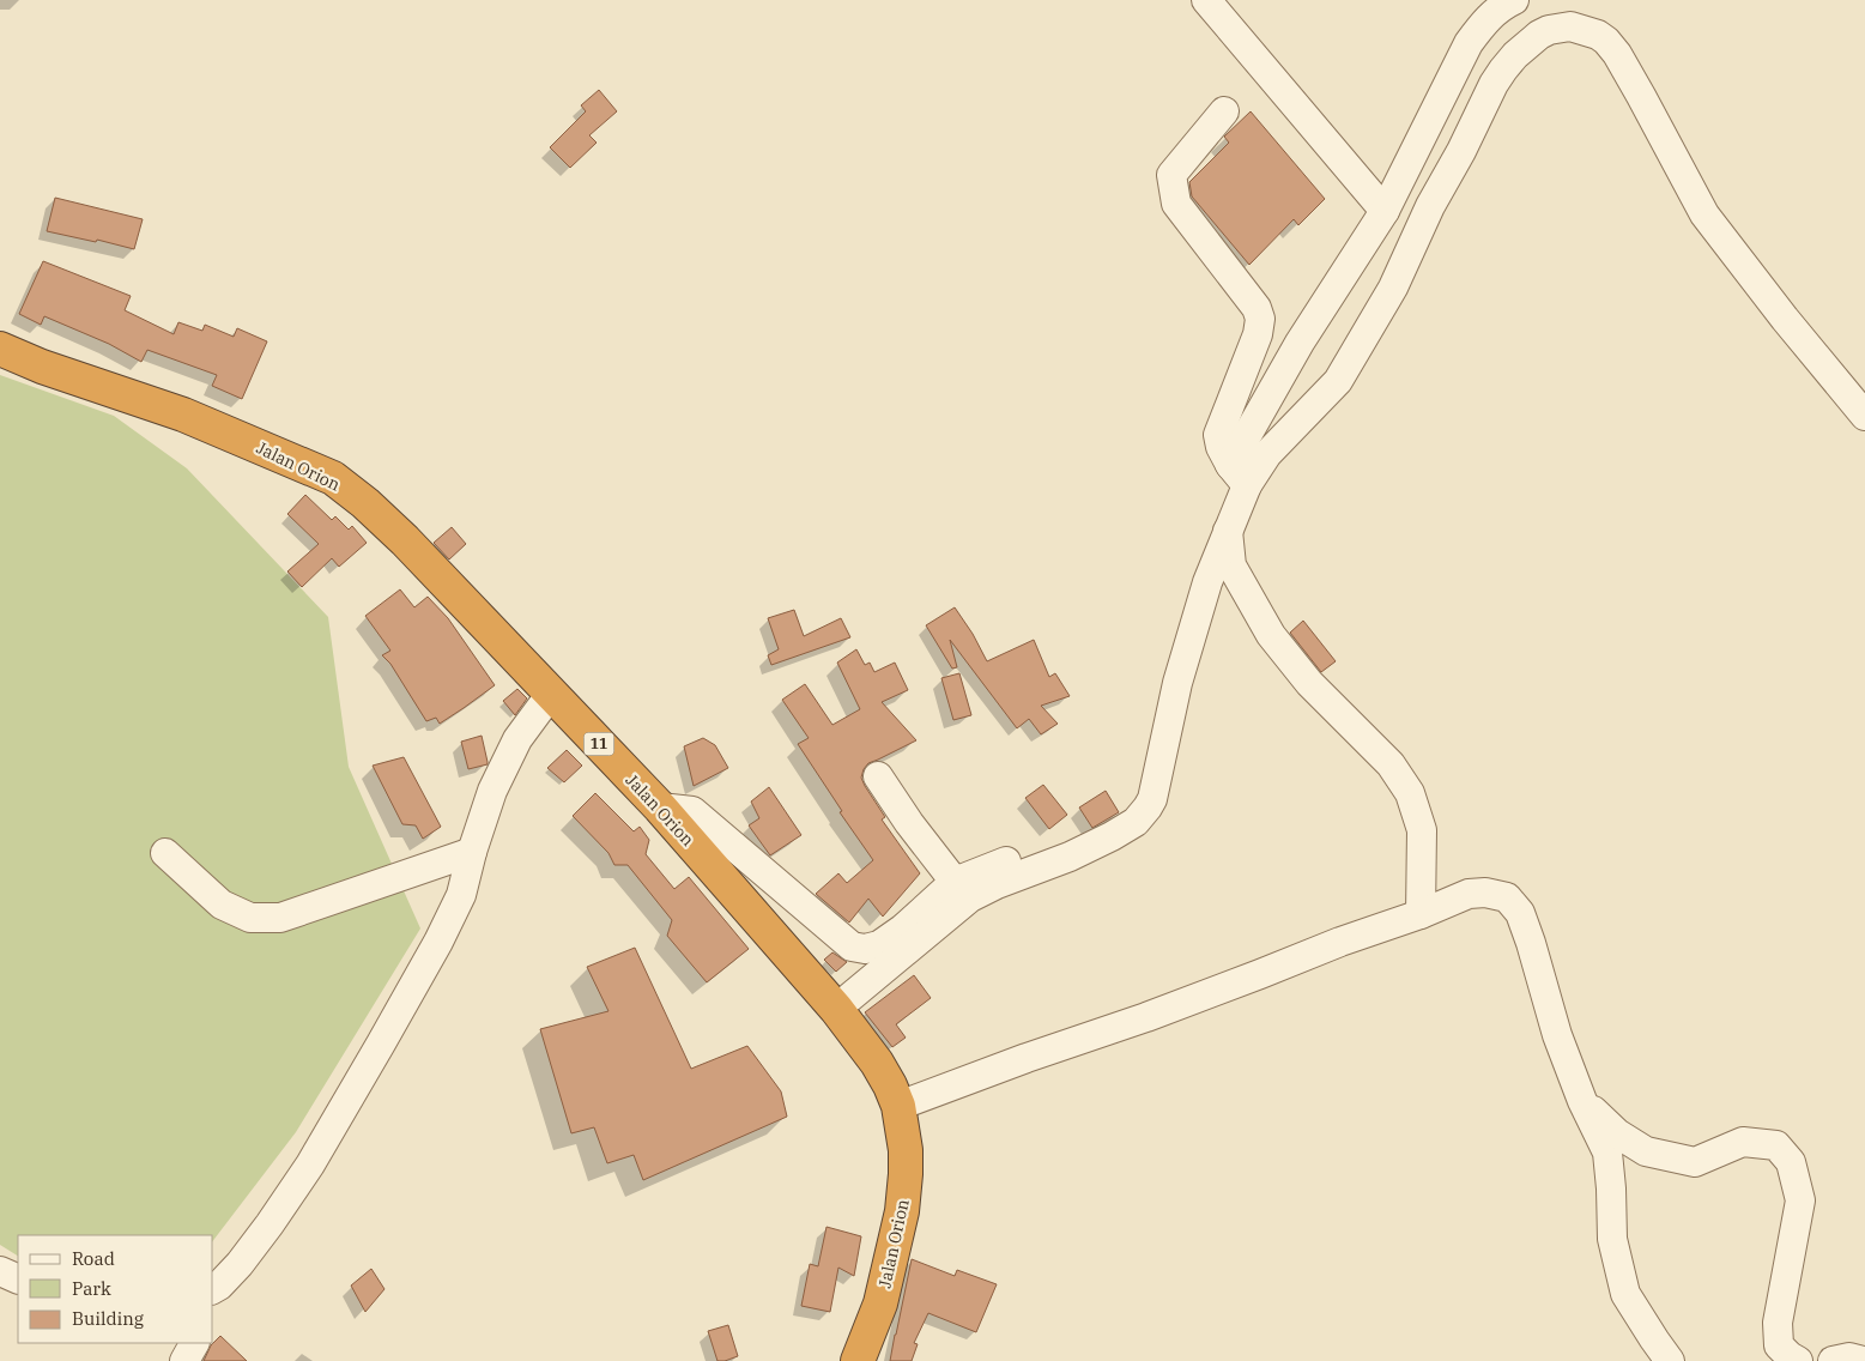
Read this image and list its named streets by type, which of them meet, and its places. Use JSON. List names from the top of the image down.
{
  "streets": {
    "highway": ["Jalan Orion", "11"]
  },
  "legend": ["Road", "Park", "Building"]
}
